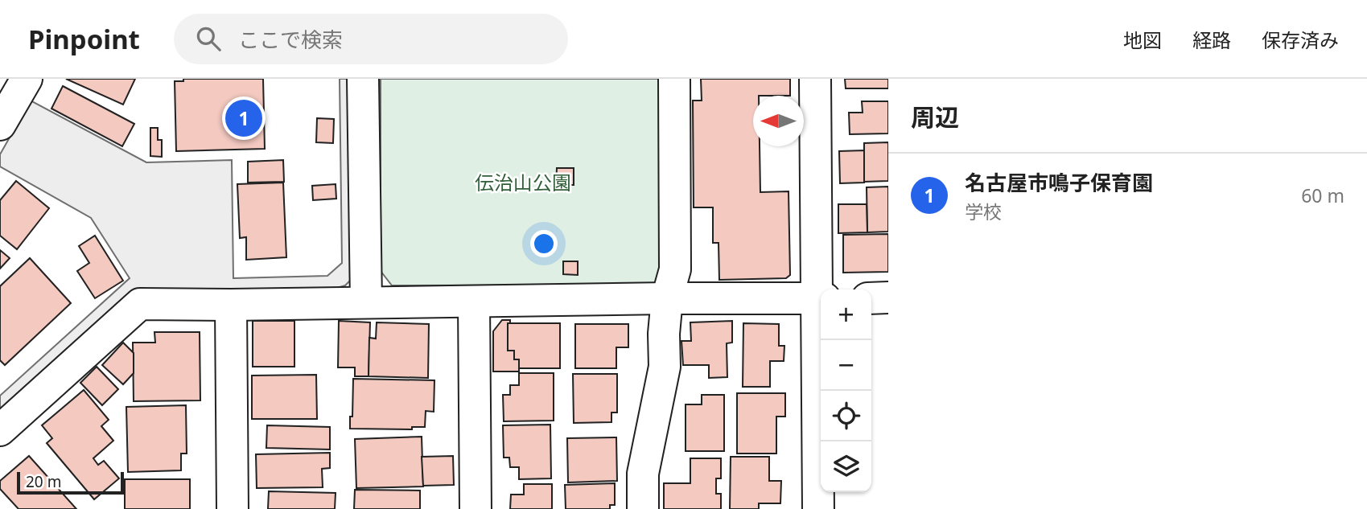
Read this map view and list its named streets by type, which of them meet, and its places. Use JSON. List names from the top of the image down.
{
  "parks": ["伝治山公園"],
  "scale_bar": "20 m",
  "north": "left",
  "page": {
    "header": "Pinpoint",
    "search": "ここで検索",
    "nav": ["地図", "経路", "保存済み"],
    "heading": "周辺",
    "pins": "1",
    "list": [
      {
        "mark": "1",
        "name": "名古屋市鳴子保育園",
        "note": "学校",
        "value": "60 m"
      }
    ],
    "map_buttons": ["+", "−"],
    "scale": "20 m"
  }
}
